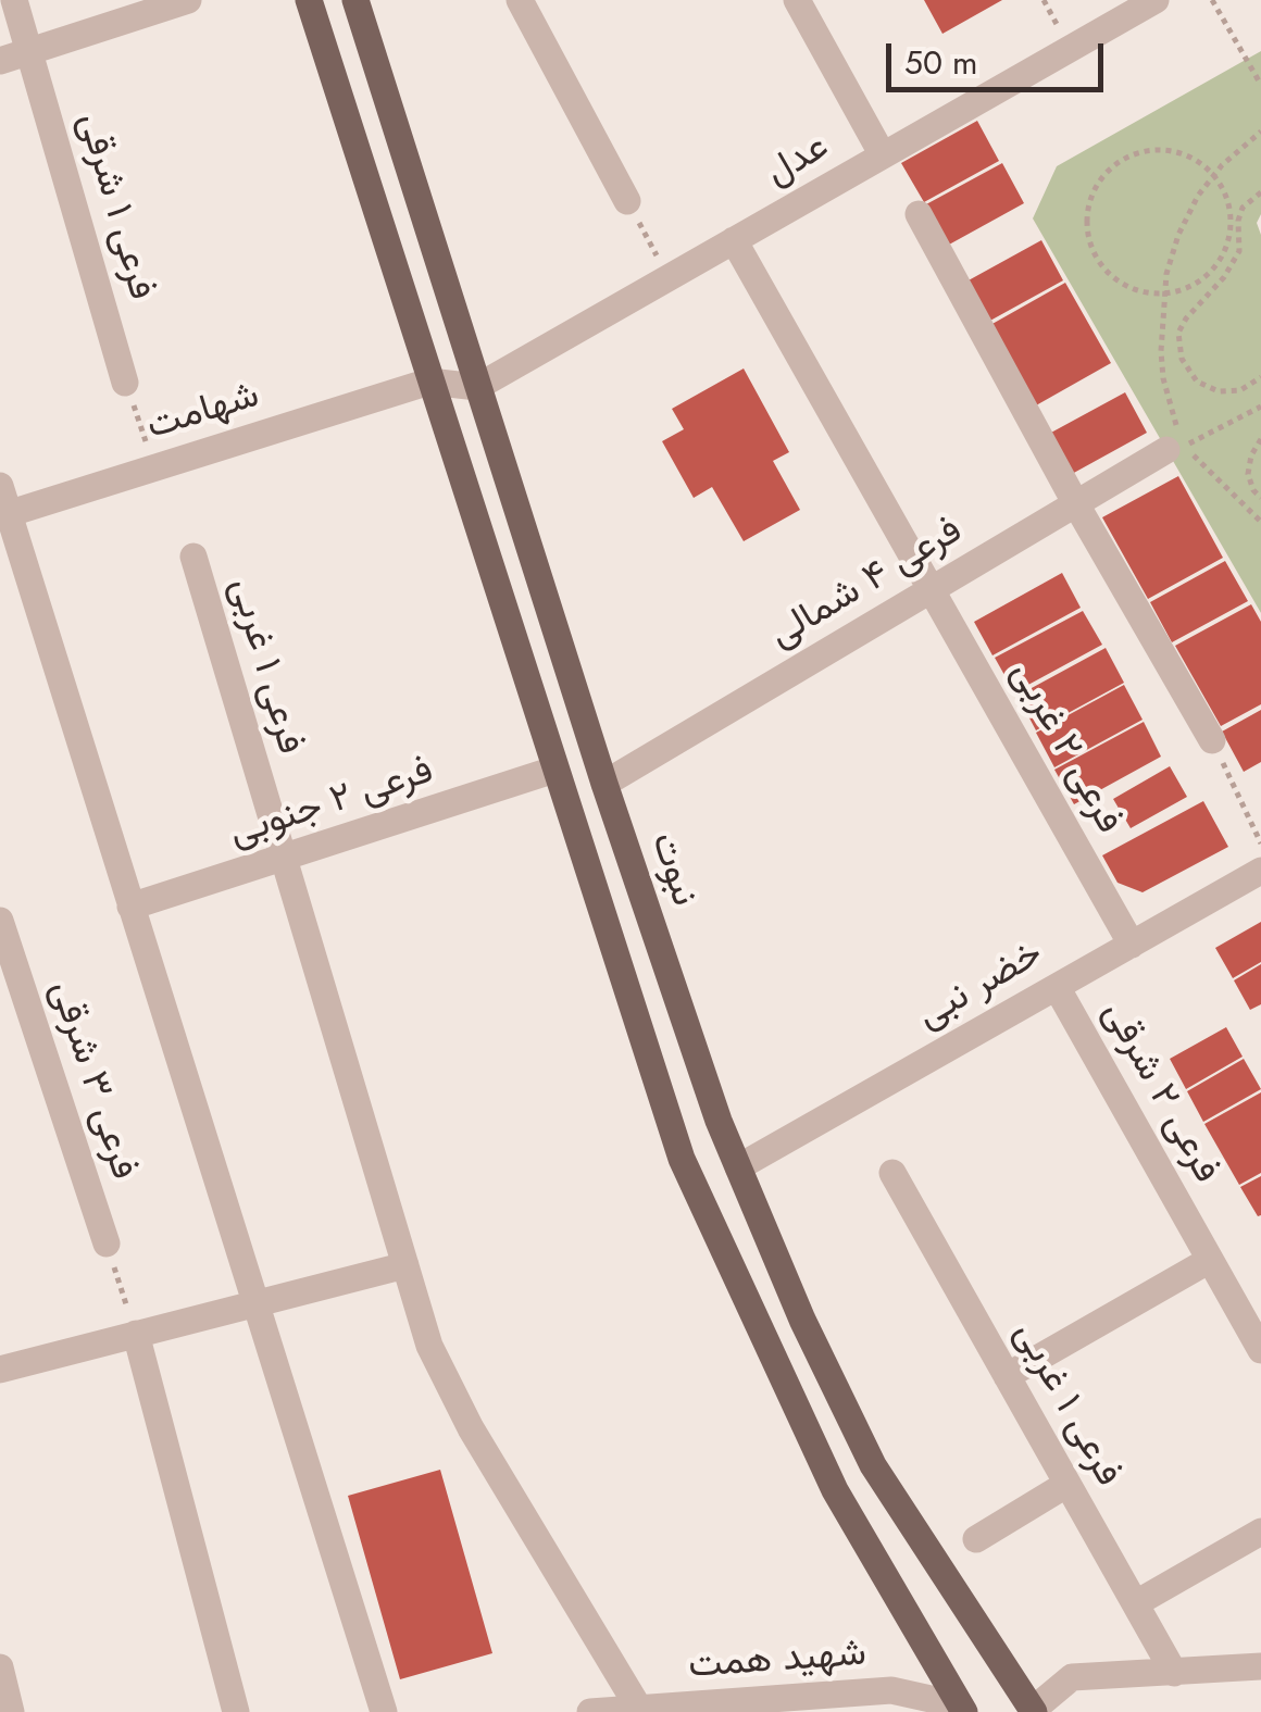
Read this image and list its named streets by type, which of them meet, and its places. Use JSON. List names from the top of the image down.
{
  "streets": {
    "main road": ["نبوت"],
    "street": [
      "عدل",
      "فرعی ۱ شرقی",
      "شهامت",
      "فرعی ۴ شمالی",
      "فرعی ۱ غربی",
      "فرعی ۲ غربی",
      "فرعی ۲ جنوبی",
      "خضر نبی",
      "فرعی ۳ شرقی",
      "فرعی ۲ شرقی",
      "شهید همت"
    ]
  },
  "crossings": [
    ["عدل", "نبوت"],
    ["فرعی ۴ شمالی", "فرعی ۲ غربی"],
    ["فرعی ۴ شمالی", "نبوت"],
    ["فرعی ۱ غربی", "فرعی ۲ جنوبی"],
    ["فرعی ۲ غربی", "خضر نبی"],
    ["نبوت", "خضر نبی"],
    ["خضر نبی", "فرعی ۲ شرقی"]
  ],
  "scale_bar": "50 m"
}
